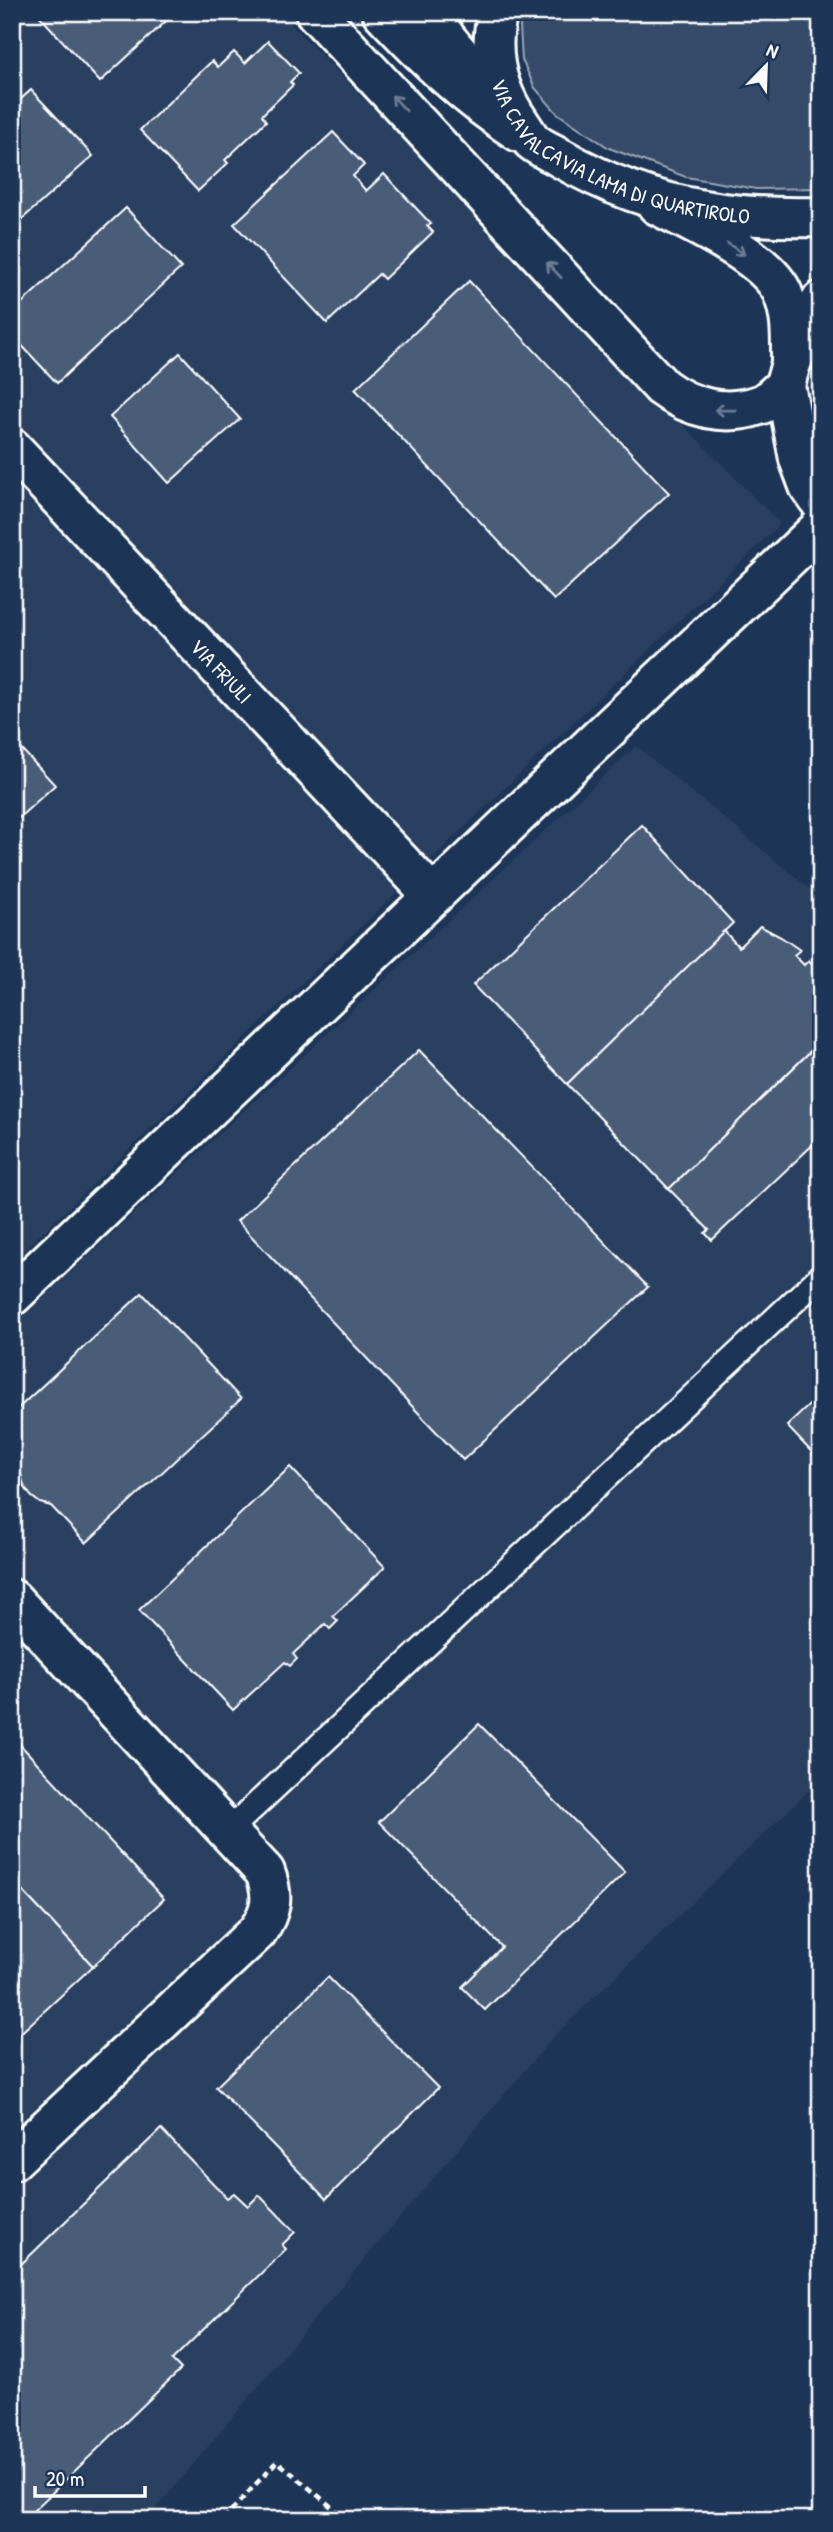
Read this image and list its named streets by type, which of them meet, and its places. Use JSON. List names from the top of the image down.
{
  "streets": {
    "street": ["VIA CAVALCAVIA LAMA DI QUARTIROLO", "VIA FRIULI"]
  },
  "scale_bar": "20 m",
  "north": "top right"
}
